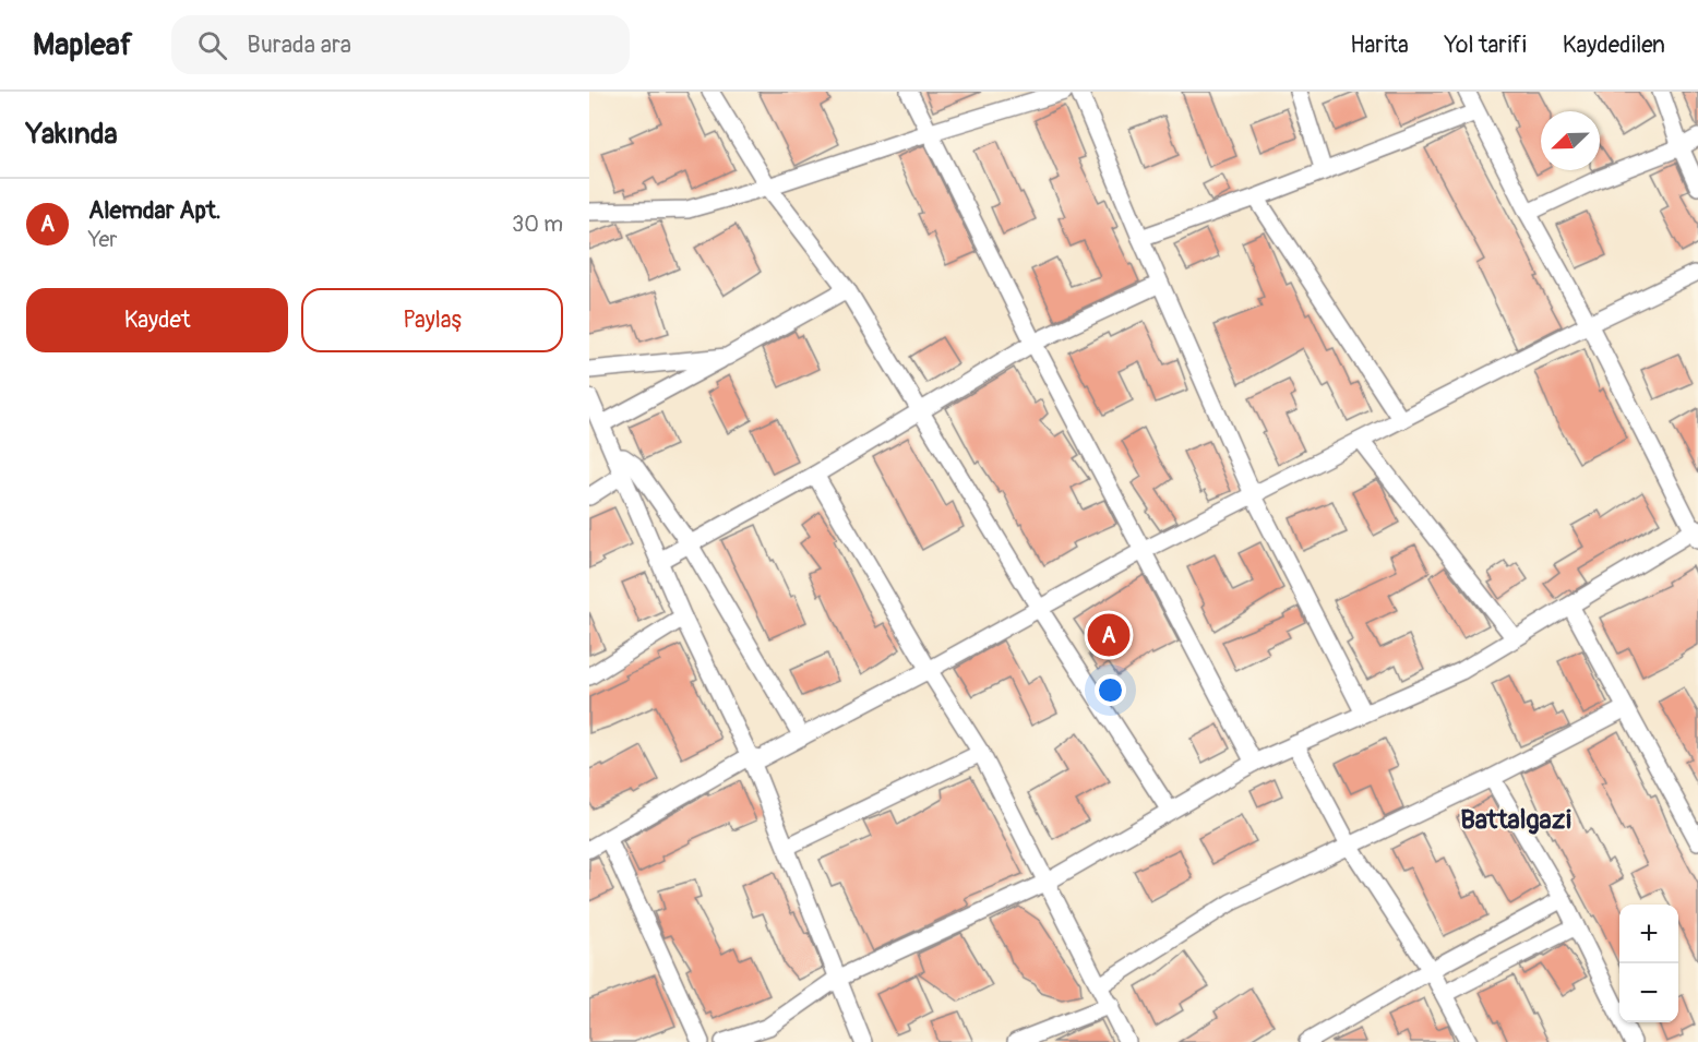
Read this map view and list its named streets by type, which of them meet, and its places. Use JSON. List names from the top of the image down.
{
  "districts": ["Battalgazi"],
  "north": "bottom left",
  "page": {
    "header": "Mapleaf",
    "search": "Burada ara",
    "nav": ["Harita", "Yol tarifi", "Kaydedilen"],
    "heading": "Yakında",
    "list": [
      {
        "mark": "A",
        "name": "Alemdar Apt.",
        "note": "Yer",
        "value": "30 m"
      }
    ],
    "buttons": ["Kaydet", "Paylaş"],
    "pins": "A",
    "map_buttons": ["+", "−"]
  }
}
